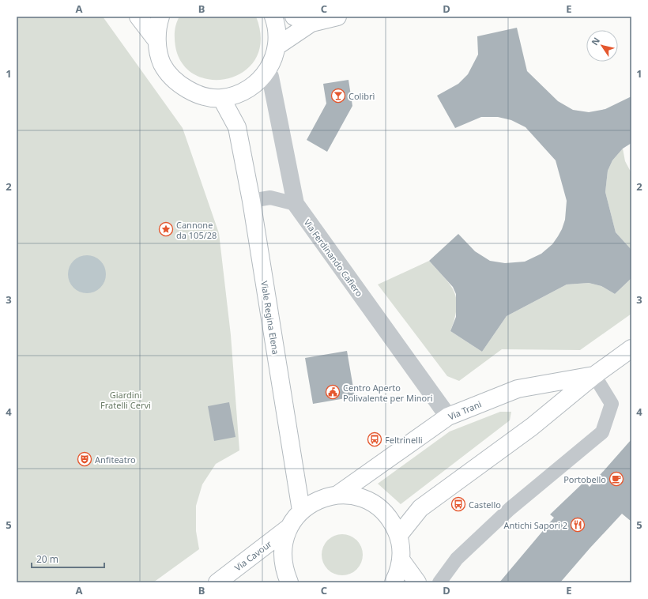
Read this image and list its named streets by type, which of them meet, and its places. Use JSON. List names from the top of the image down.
{
  "streets": {
    "main road": ["Viale Regina Elena", "Via Trani", "Via Cavour"],
    "street": ["Via Ferdinando Cafiero"]
  },
  "crossings": [
    ["Via Ferdinando Cafiero", "Via Trani"]
  ],
  "parks": ["Giardini Fratelli Cervi"],
  "places": {
    "bar": ["Colibrì"],
    "place": ["Cannone da 105/28"],
    "public building": ["Centro Aperto Polivalente per Minori"],
    "bus stop": ["Feltrinelli", "Castello"],
    "theatre": ["Anfiteatro"],
    "cafe": ["Portobello"],
    "restaurant": ["Antichi Sapori 2"]
  },
  "scale_bar": "20 m",
  "north": "top left",
  "grid": {
    "columns": [
      "A",
      "B",
      "C",
      "D",
      "E"
    ],
    "rows": [
      "1",
      "2",
      "3",
      "4",
      "5"
    ]
  }
}
